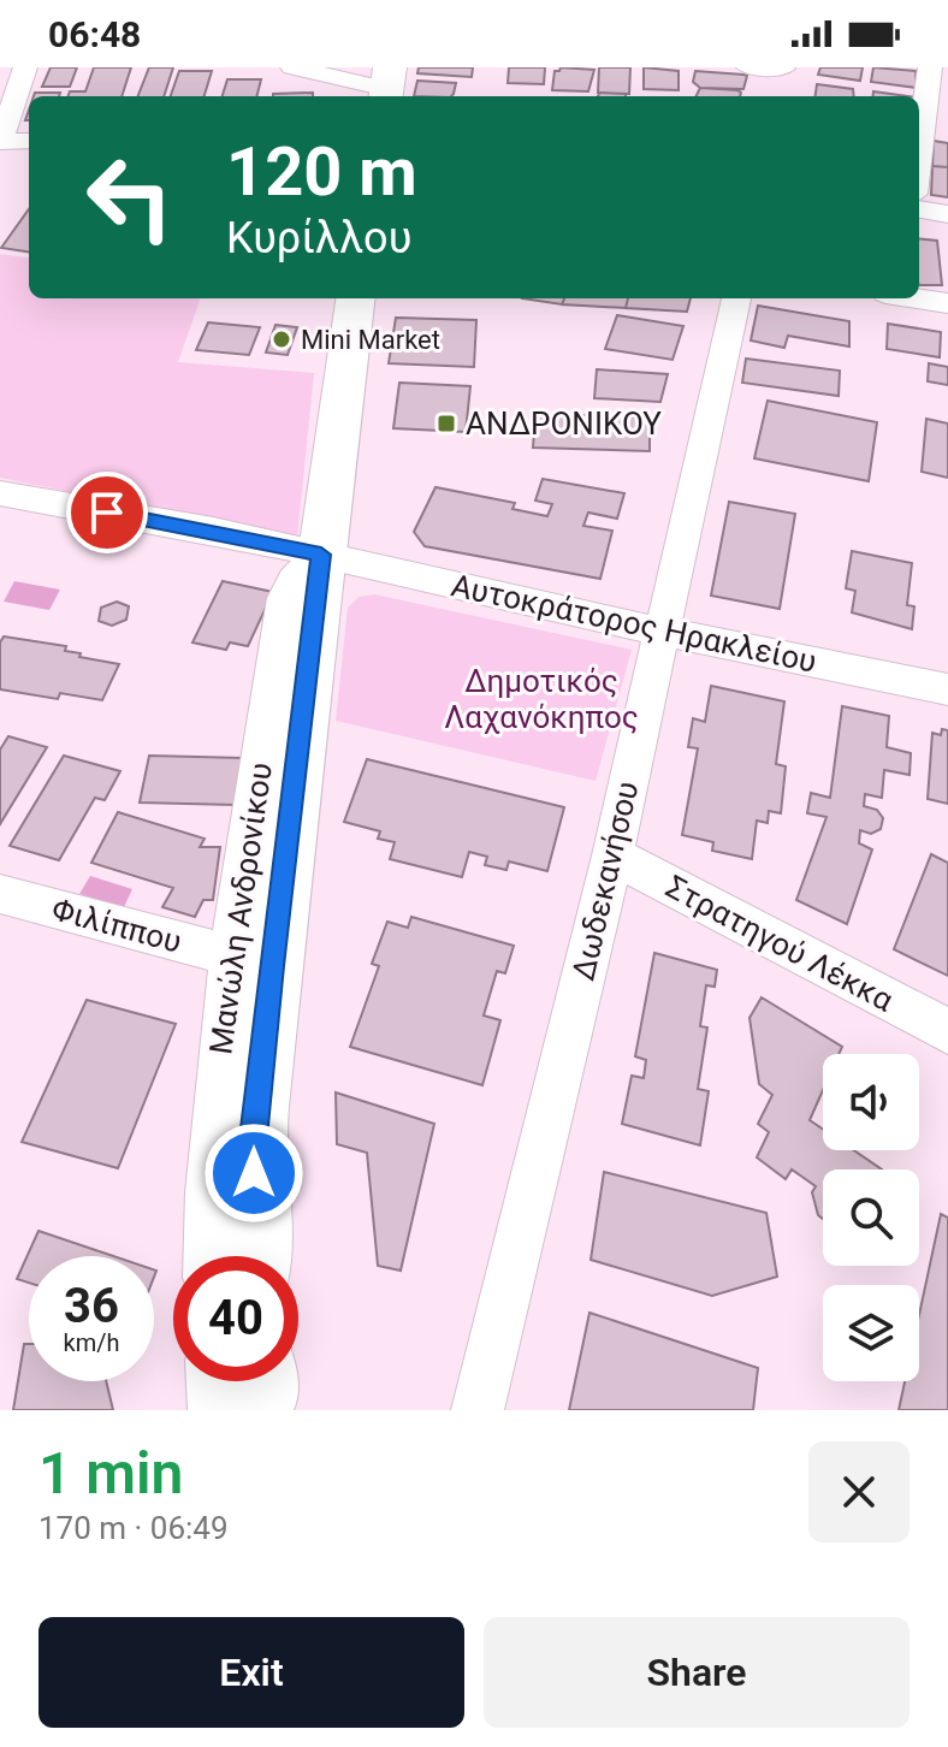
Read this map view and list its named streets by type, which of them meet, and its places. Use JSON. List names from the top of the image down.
{
  "streets": {
    "street": [
      "Αυτοκράτορος Ηρακλείου",
      "Δωδεκανήσου",
      "Μανώλη Ανδρονίκου",
      "Φιλίππου",
      "Στρατηγού Λέκκα"
    ]
  },
  "crossings": [
    ["Αυτοκράτορος Ηρακλείου", "Δωδεκανήσου"],
    ["Αυτοκράτορος Ηρακλείου", "Μανώλη Ανδρονίκου"],
    ["Δωδεκανήσου", "Στρατηγού Λέκκα"],
    ["Μανώλη Ανδρονίκου", "Φιλίππου"]
  ],
  "parks": ["Δημοτικός Λαχανόκηπος"],
  "places": {
    "other": ["Mini Market"],
    "transit": ["ΑΝΔΡΟΝΙΚΟΥ"]
  },
  "page": {
    "status": "06:48",
    "turn": ["120 m", "Κυρίλλου"],
    "speed": "36 km/h",
    "limit": "40",
    "heading": ["1 min", "170 m · 06:49"],
    "buttons": ["Exit", "Share"]
  }
}
